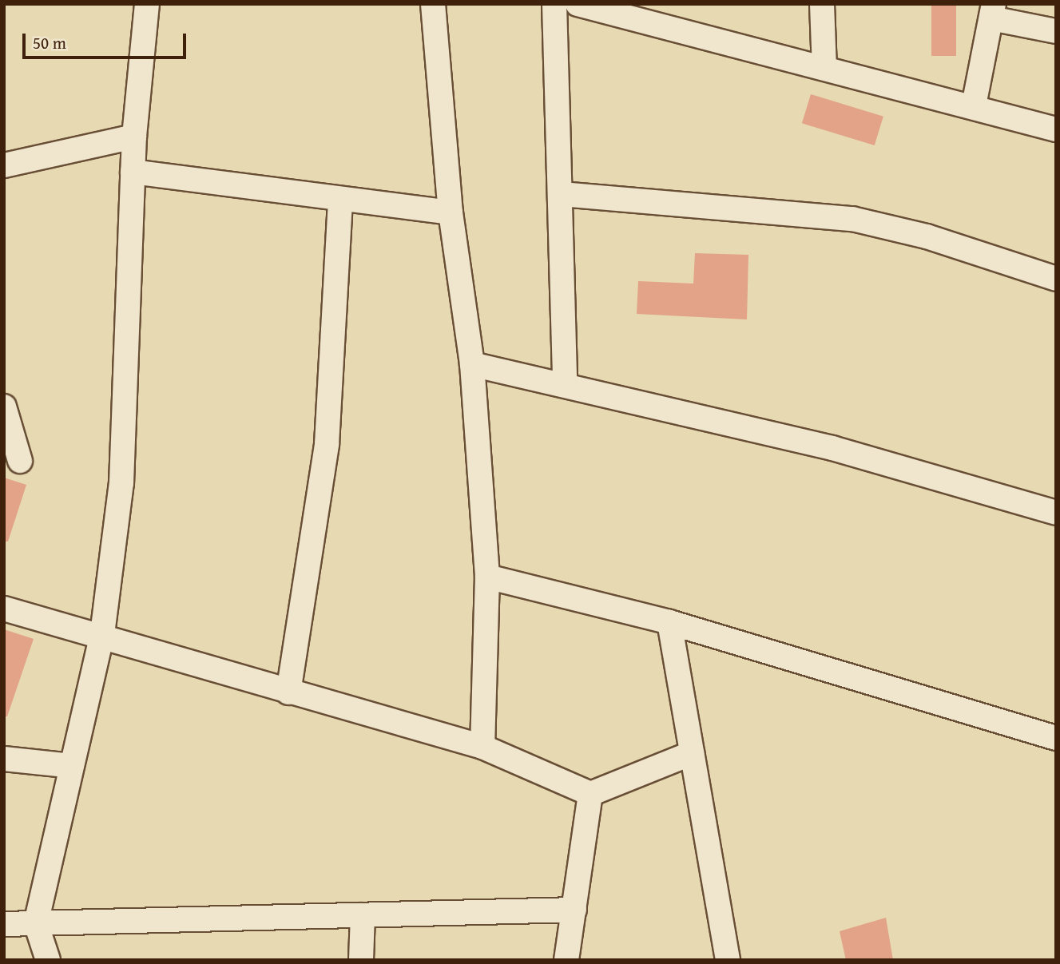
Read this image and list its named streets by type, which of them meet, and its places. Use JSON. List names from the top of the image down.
{
  "scale_bar": "50 m"
}
